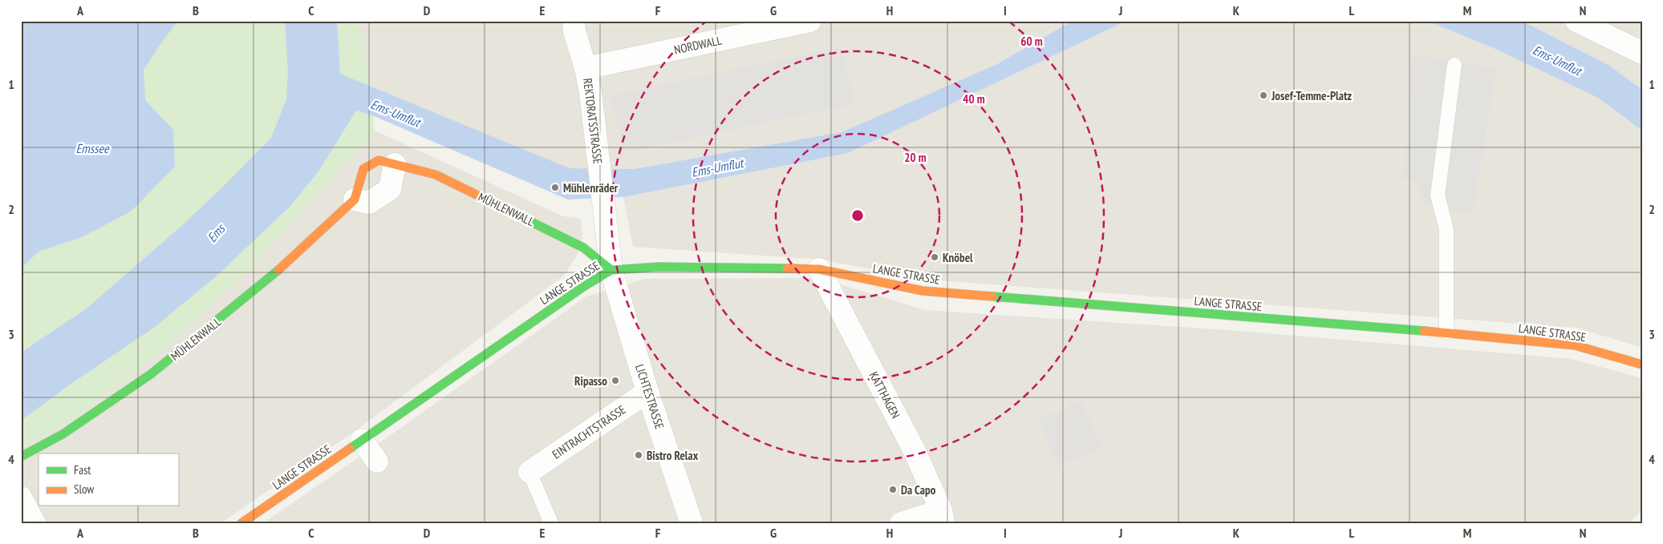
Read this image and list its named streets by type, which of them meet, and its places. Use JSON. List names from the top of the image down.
{
  "streets": {
    "street": [
      "NORDWALL",
      "REKTORATSSTRASSE",
      "MÜHLENWALL",
      "LANGE STRASSE",
      "KATTHAGEN",
      "LICHTESTRASSE",
      "EINTRACHTSTRASSE"
    ]
  },
  "crossings": [
    ["NORDWALL", "REKTORATSSTRASSE"],
    ["REKTORATSSTRASSE", "MÜHLENWALL"],
    ["REKTORATSSTRASSE", "LANGE STRASSE"],
    ["REKTORATSSTRASSE", "LICHTESTRASSE"],
    ["MÜHLENWALL", "LANGE STRASSE"],
    ["MÜHLENWALL", "LICHTESTRASSE"],
    ["LANGE STRASSE", "KATTHAGEN"],
    ["LANGE STRASSE", "LICHTESTRASSE"],
    ["LICHTESTRASSE", "EINTRACHTSTRASSE"]
  ],
  "water": ["Ems-Umflut", "Emssee", "Ems"],
  "places": [
    "Josef-Temme-Platz",
    "Mühlenräder",
    "Knöbel",
    "Ripasso",
    "Bistro Relax",
    "Da Capo"
  ],
  "legend": ["Fast", "Slow"],
  "grid": {
    "columns": [
      "A",
      "B",
      "C",
      "D",
      "E",
      "F",
      "G",
      "H",
      "I",
      "J",
      "K",
      "L",
      "M",
      "N"
    ],
    "rows": [
      "1",
      "2",
      "3",
      "4"
    ]
  },
  "rings": ["60 m", "40 m", "20 m"]
}
